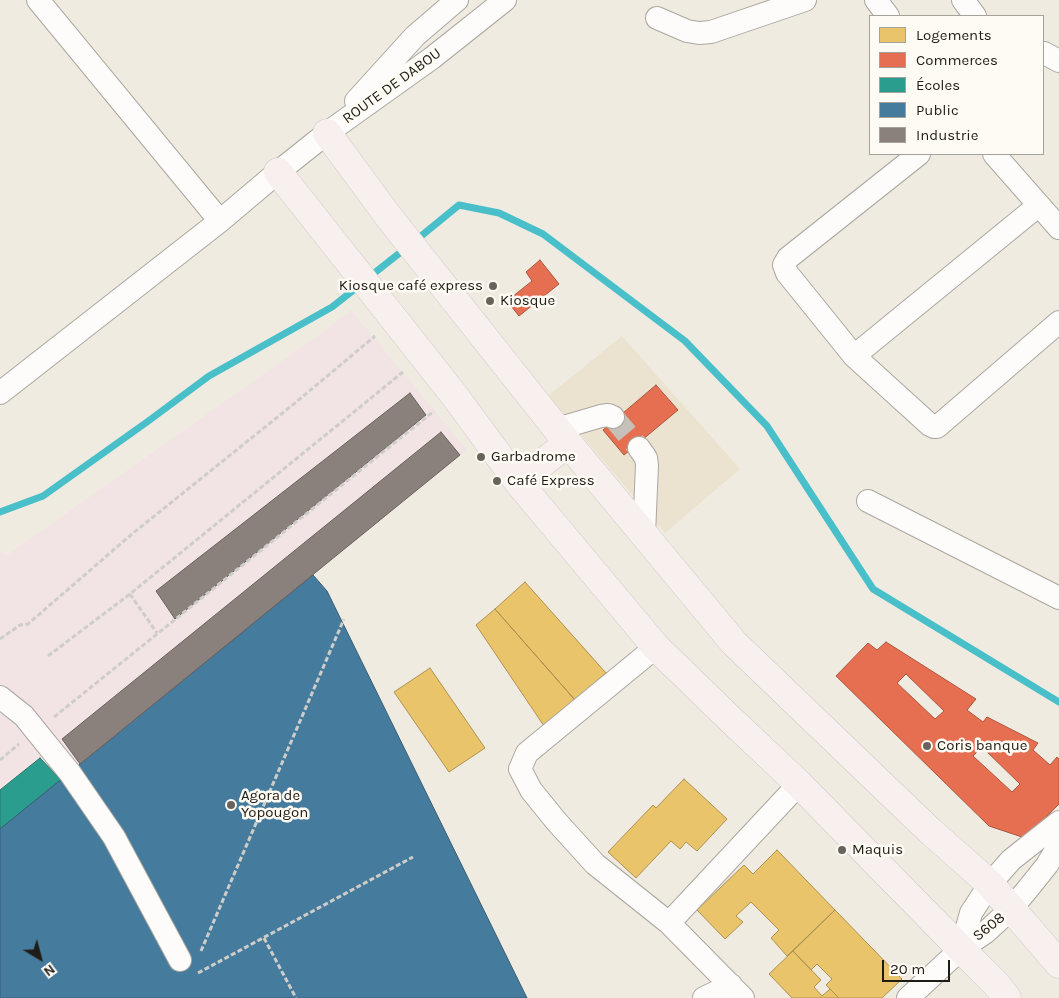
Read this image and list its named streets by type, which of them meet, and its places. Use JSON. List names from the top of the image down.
{
  "streets": {
    "street": ["ROUTE DE DABOU", "S608"]
  },
  "places": [
    "Kiosque café express",
    "Kiosque",
    "Garbadrome",
    "Café Express",
    "Coris banque",
    "Agora de Yopougon",
    "Maquis"
  ],
  "legend": [
    "Logements",
    "Commerces",
    "Écoles",
    "Public",
    "Industrie"
  ],
  "scale_bar": "20 m",
  "north": "bottom right"
}
